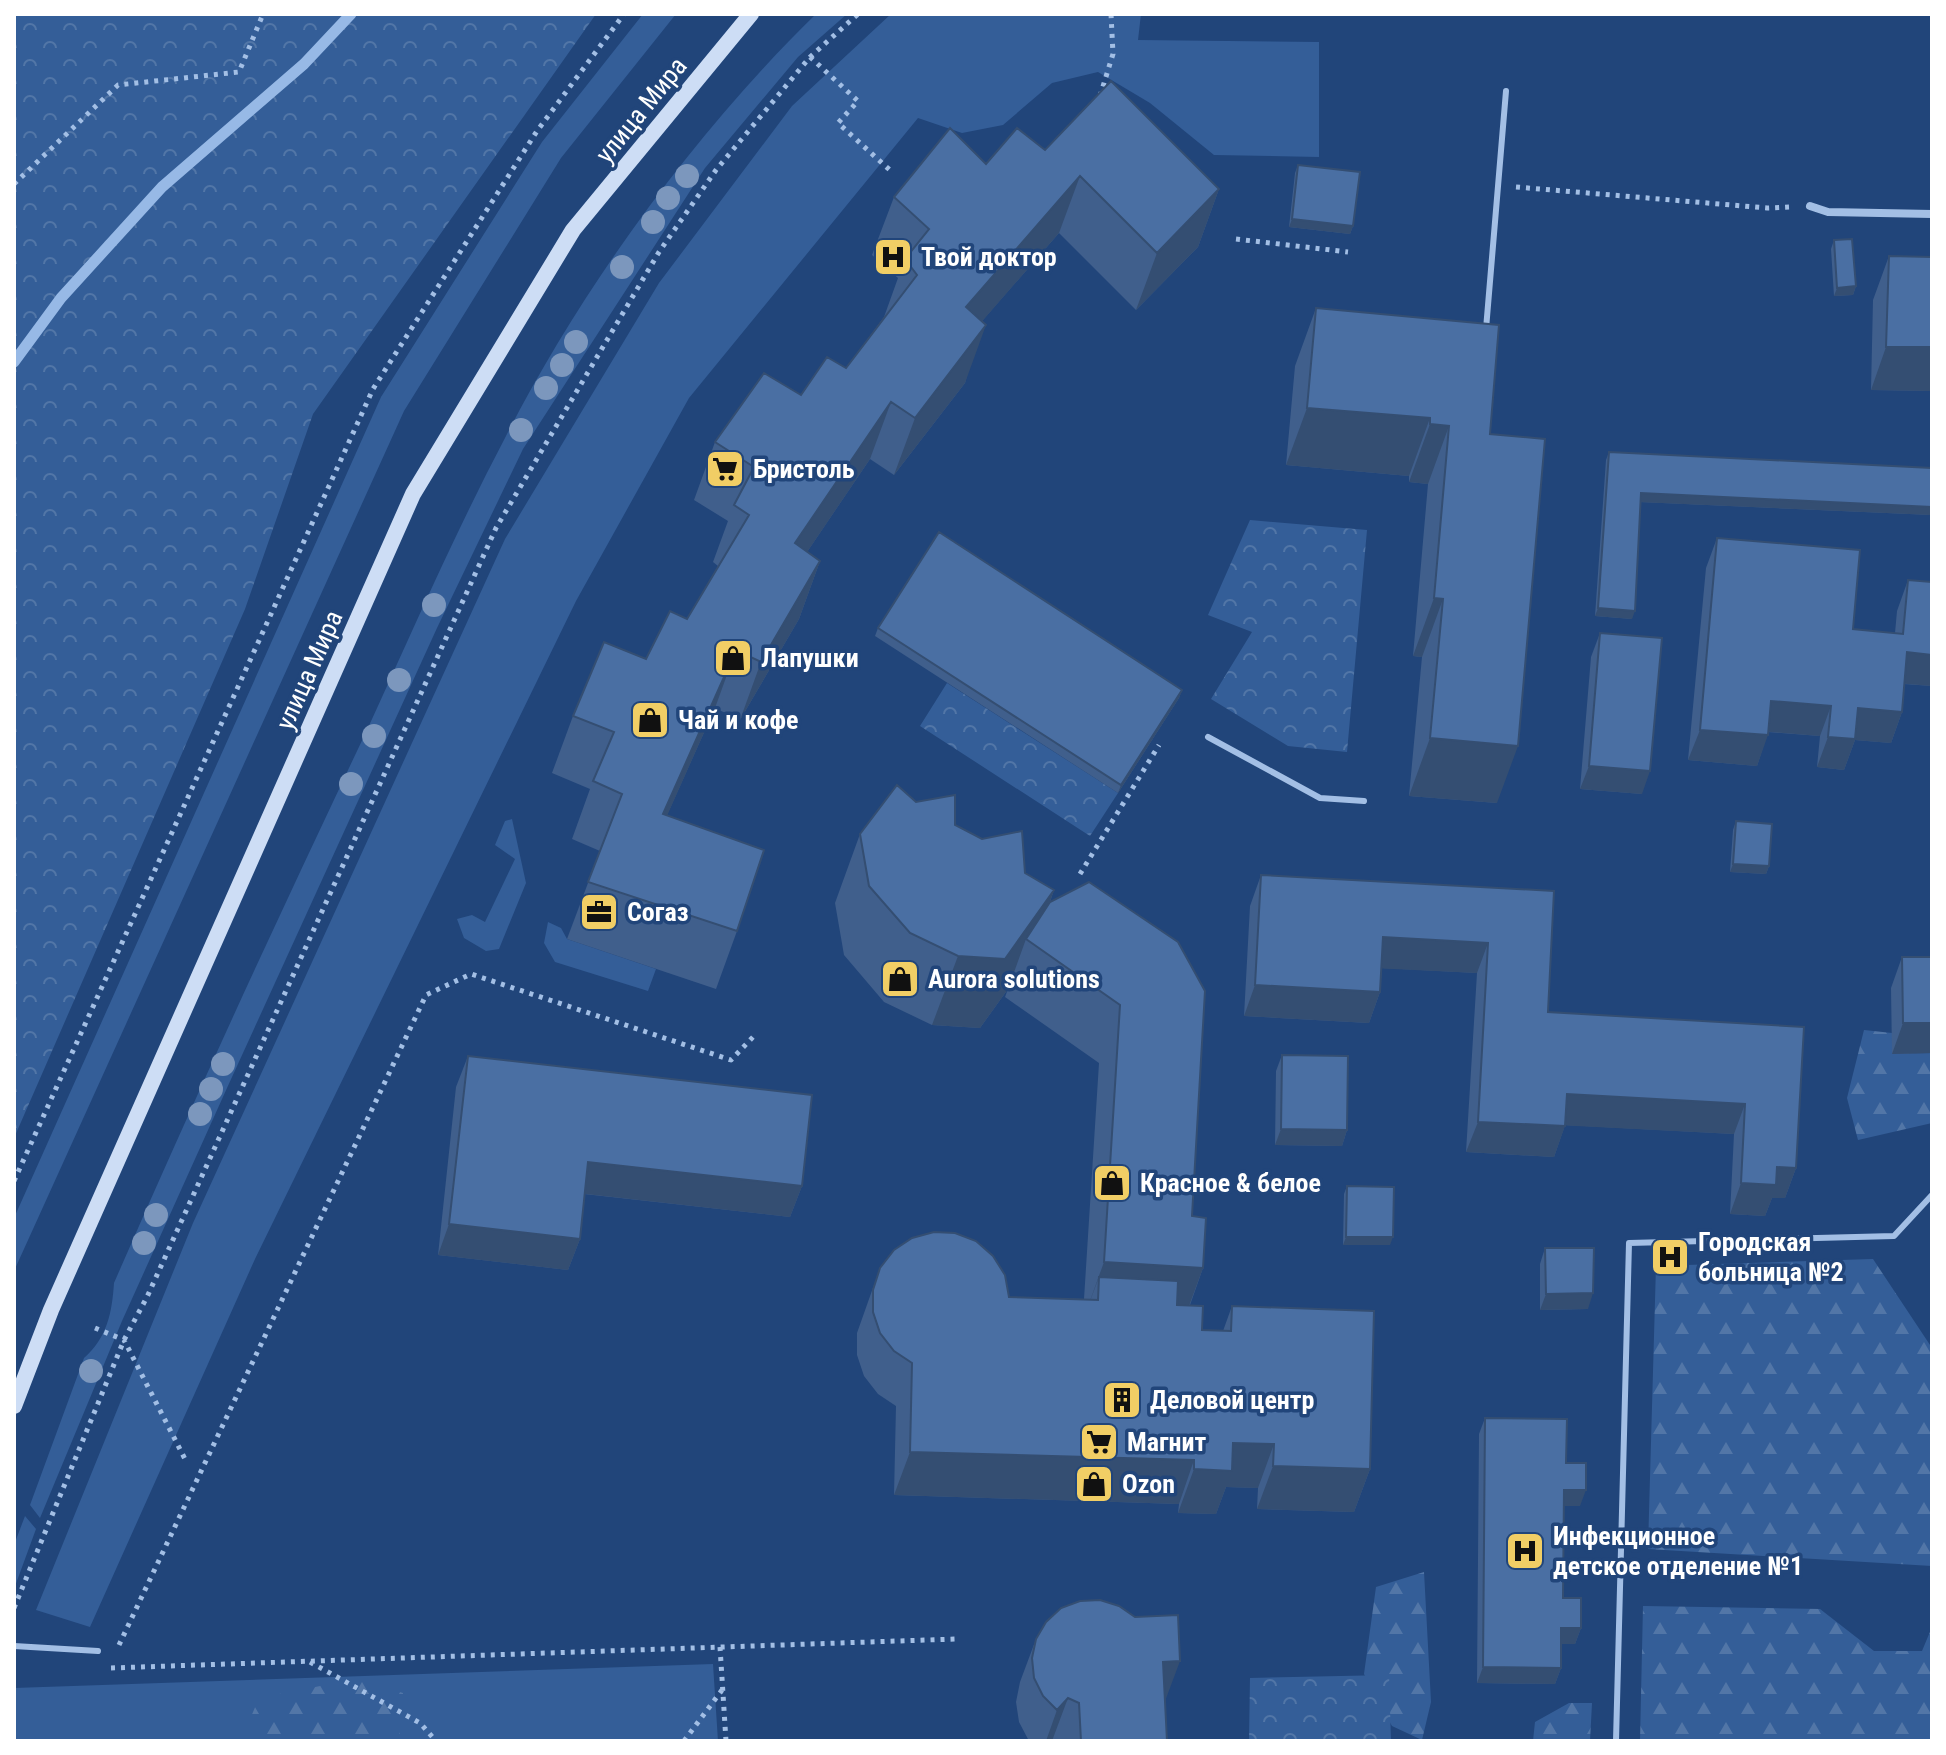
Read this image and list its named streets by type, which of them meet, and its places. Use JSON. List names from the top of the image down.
{
  "streets": {
    "main road": ["улица Мира"]
  },
  "places": {
    "hospital": ["Твой доктор", "Городская больница №2", "Инфекционное детское отделение №1"],
    "supermarket": ["Бристоль", "Магнит"],
    "shop": [
      "Лапушки",
      "Чай и кофе",
      "Aurora solutions",
      "Красное & белое",
      "Ozon"
    ],
    "office": ["Согаз"],
    "building": ["Деловой центр"]
  }
}
